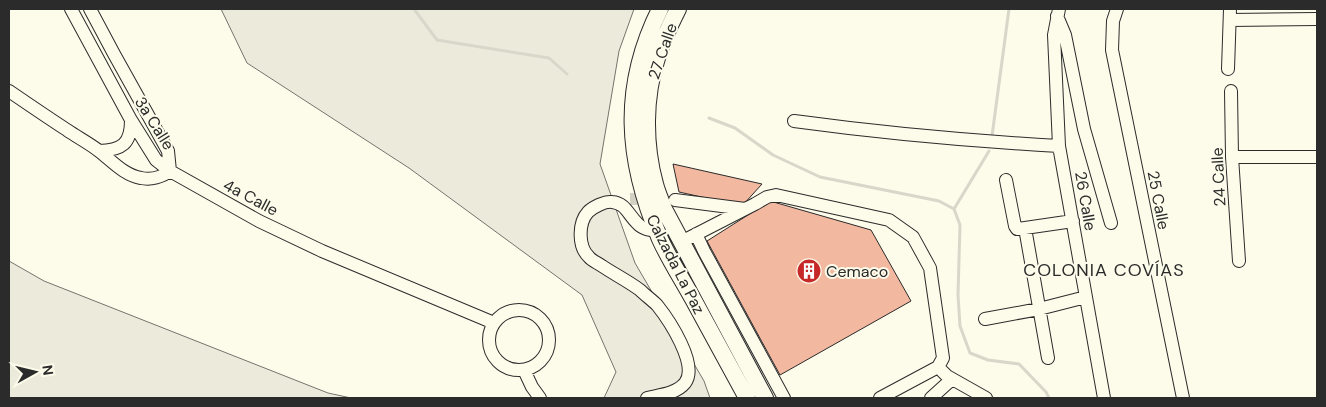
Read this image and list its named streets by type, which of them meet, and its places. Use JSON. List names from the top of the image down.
{
  "streets": {
    "main road": ["27 Calle", "Calzada La Paz"],
    "street": [
      "3a Calle",
      "24 Calle",
      "4a Calle",
      "25 Calle",
      "26 Calle"
    ]
  },
  "crossings": [
    ["27 Calle", "Calzada La Paz"],
    ["3a Calle", "4a Calle"]
  ],
  "districts": ["COLONIA COVÍAS"],
  "places": {
    "building": ["Cemaco"]
  },
  "north": "right"
}
